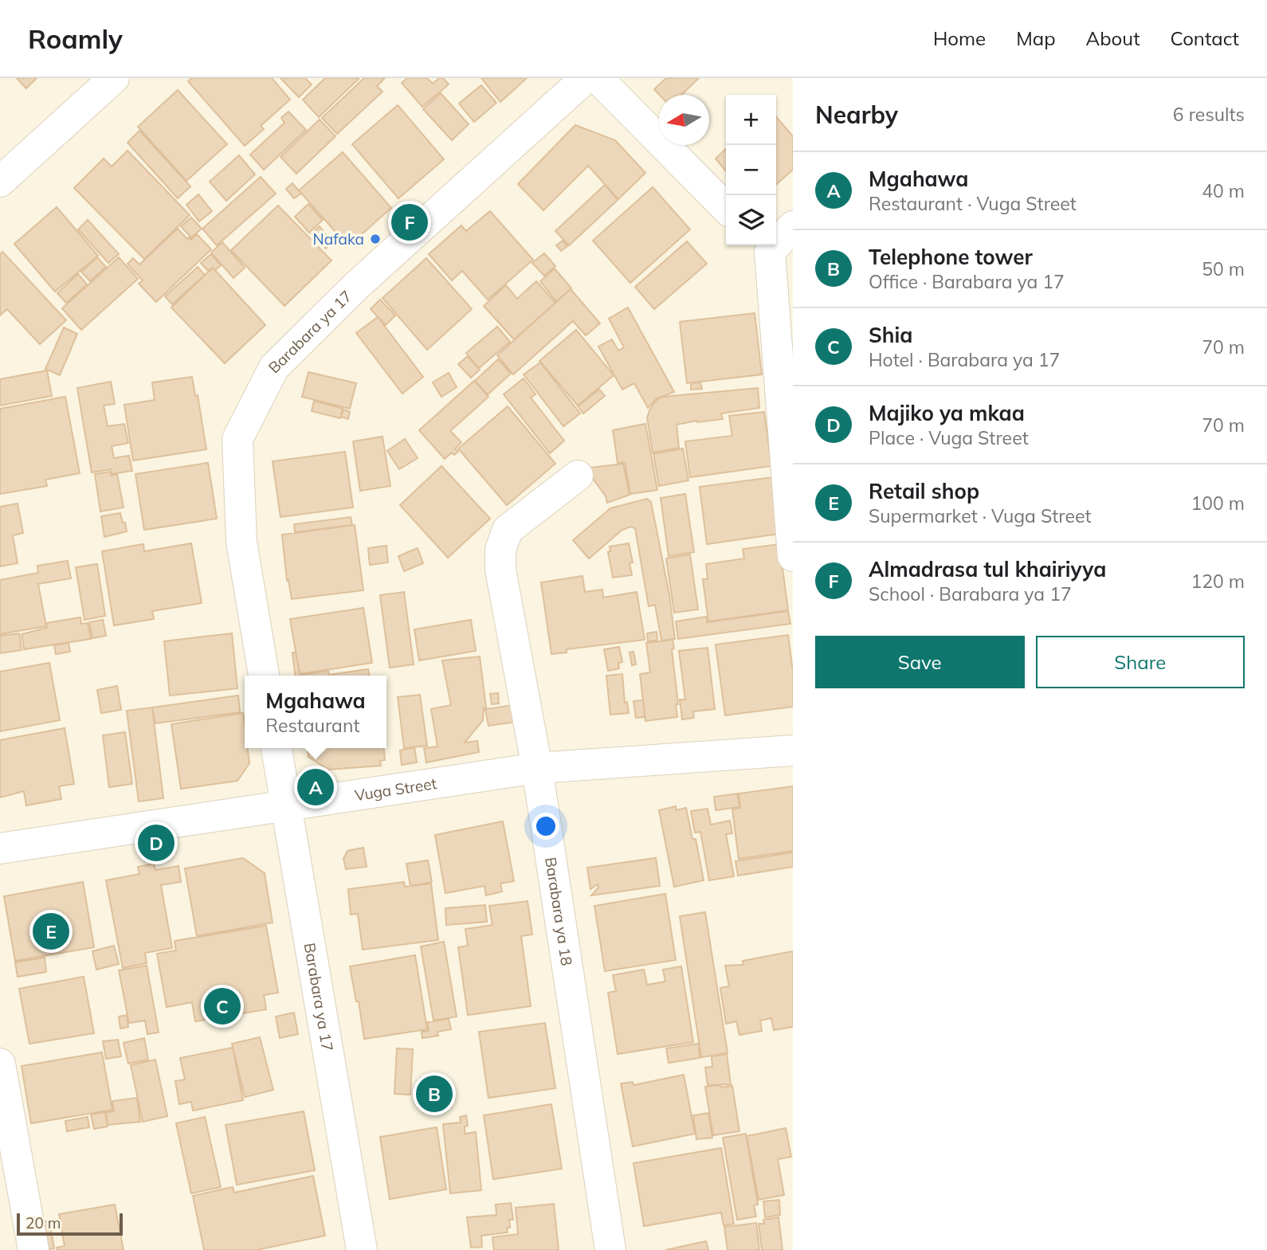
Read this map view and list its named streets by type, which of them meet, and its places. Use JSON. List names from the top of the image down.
{
  "streets": {
    "street": ["Barabara ya 17", "Vuga Street", "Barabara ya 18"]
  },
  "crossings": [
    ["Barabara ya 17", "Vuga Street"],
    ["Vuga Street", "Barabara ya 18"]
  ],
  "places": ["Nafaka"],
  "scale_bar": "20 m",
  "north": "left",
  "page": {
    "header": "Roamly",
    "nav": [
      "Home",
      "Map",
      "About",
      "Contact"
    ],
    "heading": ["Nearby", "6 results"],
    "map_buttons": ["+", "−"],
    "list": [
      {
        "mark": "A",
        "name": "Mgahawa",
        "note": "Restaurant · Vuga Street",
        "value": "40 m"
      },
      {
        "mark": "B",
        "name": "Telephone tower",
        "note": "Office · Barabara ya 17",
        "value": "50 m"
      },
      {
        "mark": "C",
        "name": "Shia",
        "note": "Hotel · Barabara ya 17",
        "value": "70 m"
      },
      {
        "mark": "D",
        "name": "Majiko ya mkaa",
        "note": "Place · Vuga Street",
        "value": "70 m"
      },
      {
        "mark": "E",
        "name": "Retail shop",
        "note": "Supermarket · Vuga Street",
        "value": "100 m"
      },
      {
        "mark": "F",
        "name": "Almadrasa tul khairiyya",
        "note": "School · Barabara ya 17",
        "value": "120 m"
      }
    ],
    "pins": [
      "F",
      "A",
      "D",
      "E",
      "C",
      "B"
    ],
    "buttons": ["Save", "Share"],
    "popup": ["Mgahawa", "Restaurant"],
    "scale": "20 m"
  }
}
